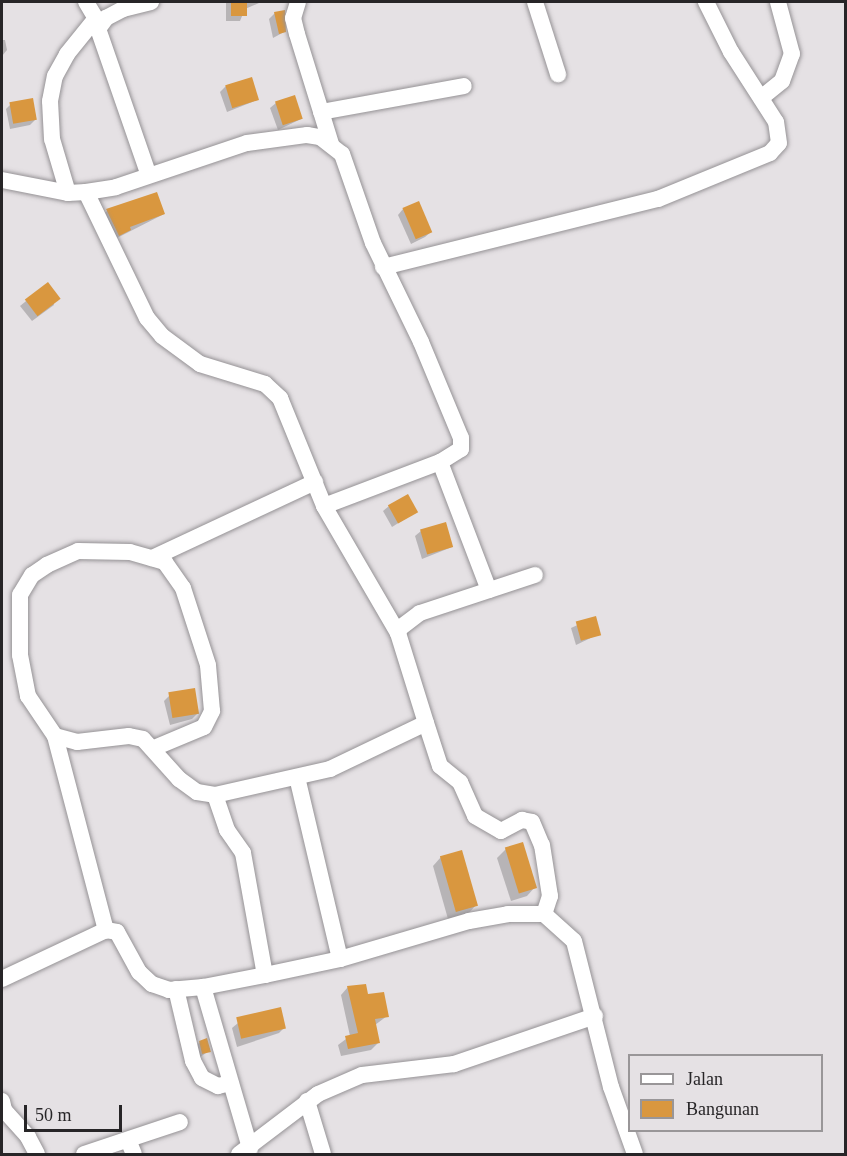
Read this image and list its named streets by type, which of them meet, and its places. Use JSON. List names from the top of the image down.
{
  "legend": ["Jalan", "Bangunan"],
  "scale_bar": "50 m"
}
